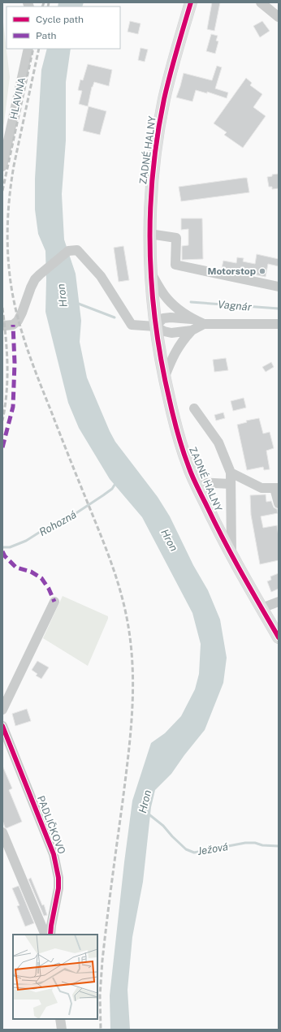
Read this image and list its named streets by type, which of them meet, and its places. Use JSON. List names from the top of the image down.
{
  "streets": {
    "main road": ["ZADNÉ HALNY"],
    "street": ["HLAVINA", "PADLIČKOVO"]
  },
  "water": [
    "Hron",
    "Vagnár",
    "Rohozná",
    "Ježová"
  ],
  "places": ["Motorstop"],
  "legend": ["Cycle path", "Path"]
}
